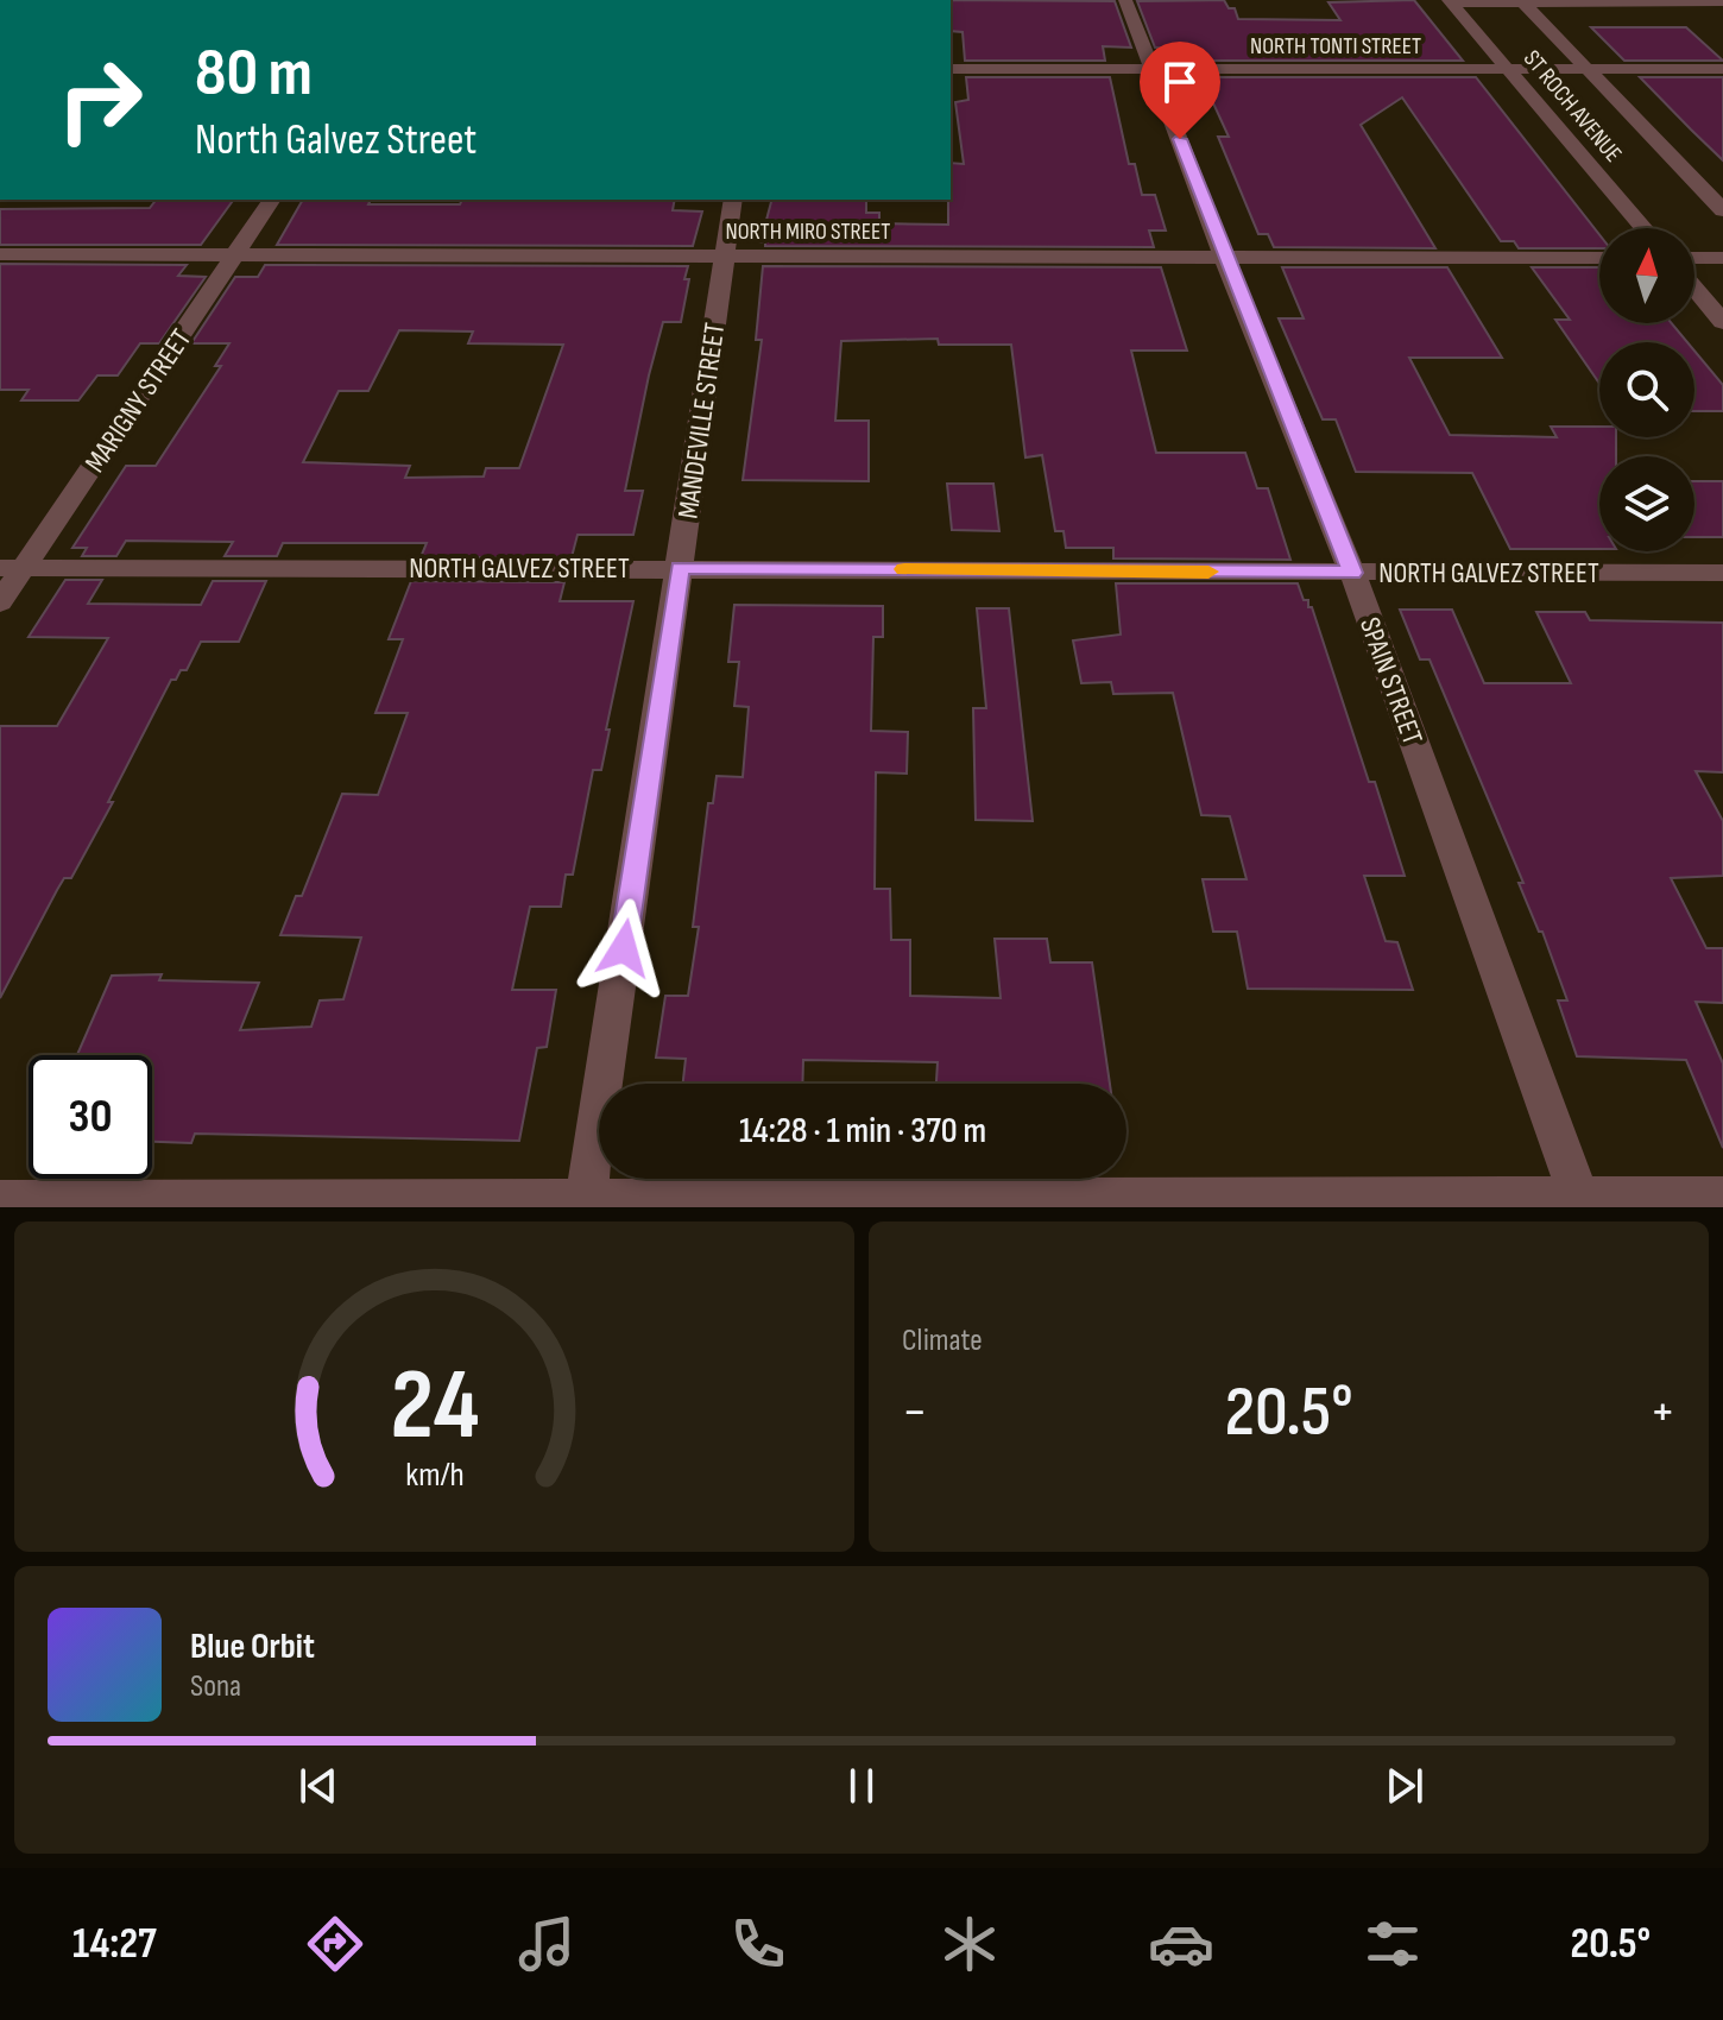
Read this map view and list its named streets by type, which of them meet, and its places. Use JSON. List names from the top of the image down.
{
  "streets": {
    "street": [
      "NORTH TONTI STREET",
      "ST ROCH AVENUE",
      "NORTH MIRO STREET",
      "MARIGNY STREET",
      "MANDEVILLE STREET",
      "NORTH GALVEZ STREET",
      "SPAIN STREET"
    ]
  },
  "crossings": [
    ["NORTH TONTI STREET", "ST ROCH AVENUE"],
    ["NORTH TONTI STREET", "SPAIN STREET"],
    ["NORTH MIRO STREET", "MARIGNY STREET"],
    ["NORTH MIRO STREET", "MANDEVILLE STREET"],
    ["NORTH MIRO STREET", "SPAIN STREET"],
    ["MARIGNY STREET", "NORTH GALVEZ STREET"],
    ["MANDEVILLE STREET", "NORTH GALVEZ STREET"],
    ["NORTH GALVEZ STREET", "SPAIN STREET"]
  ],
  "north": "top",
  "page": {
    "turn": ["80 m", "North Galvez Street"],
    "limit": "30",
    "trip": "14:28 · 1 min · 370 m",
    "tile": "Climate",
    "heat": ["−", "20.5°", "+"],
    "song": ["Blue Orbit", "Sona"],
    "tabs": ["14:27", "20.5°"],
    "gauge": ["24", "km/h"]
  }
}
